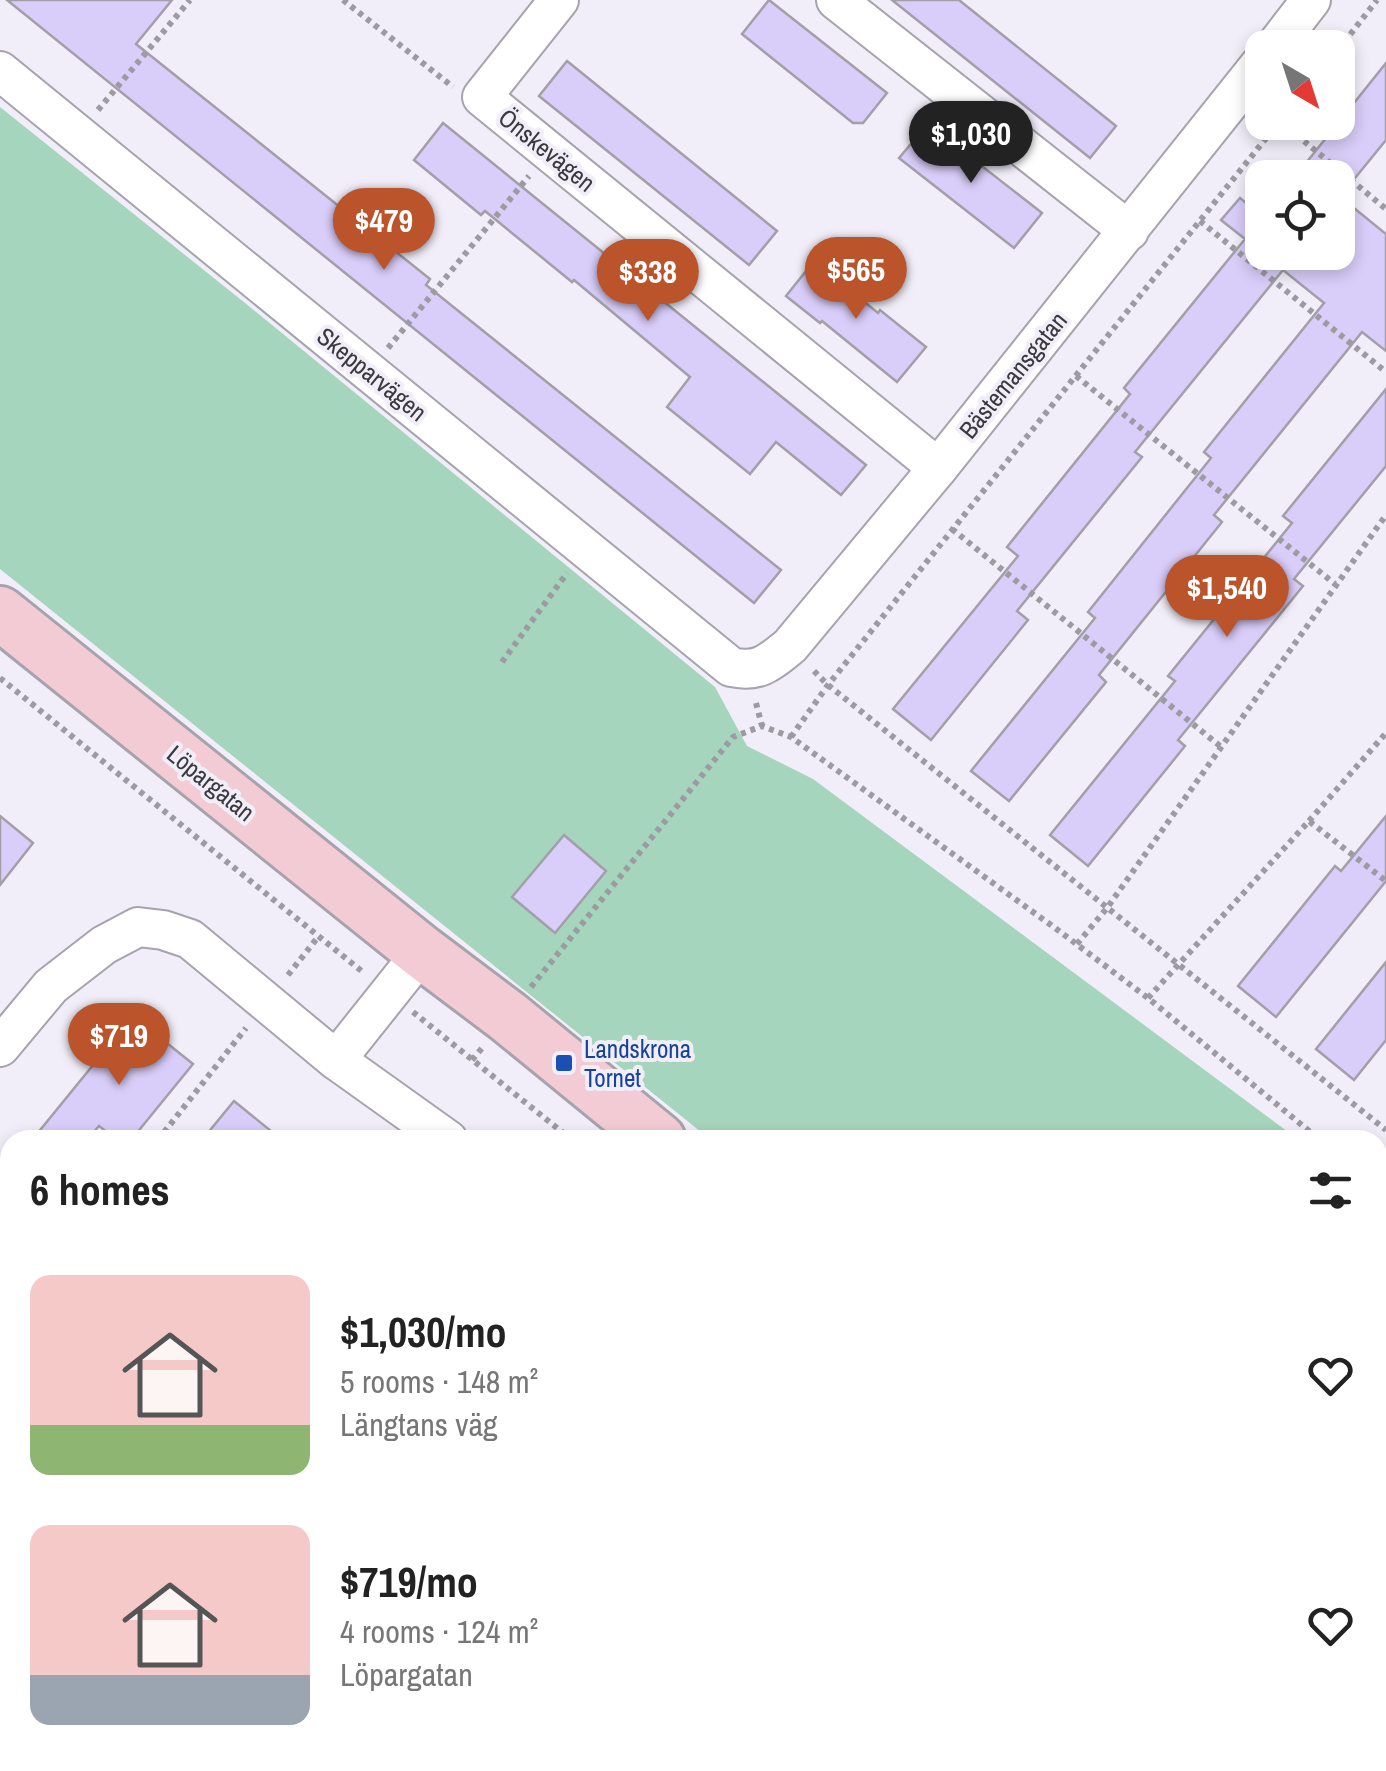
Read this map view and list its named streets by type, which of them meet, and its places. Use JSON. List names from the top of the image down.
{
  "streets": {
    "street": [
      "Önskevägen",
      "Skepparvägen",
      "Bästemansgatan",
      "Löpargatan"
    ]
  },
  "crossings": [
    ["Önskevägen", "Bästemansgatan"],
    ["Skepparvägen", "Bästemansgatan"]
  ],
  "places": {
    "transit": ["Landskrona Tornet"]
  },
  "north": "bottom right",
  "page": {
    "price": [
      "$1,030",
      "$479",
      "$565",
      "$338",
      "$1,540",
      "$719"
    ],
    "heading": "6 homes",
    "list": [
      {
        "name": "$1,030/mo",
        "note": "5 rooms · 148 m² · Längtans väg"
      },
      {
        "name": "$719/mo",
        "note": "4 rooms · 124 m² · Löpargatan"
      }
    ]
  }
}
